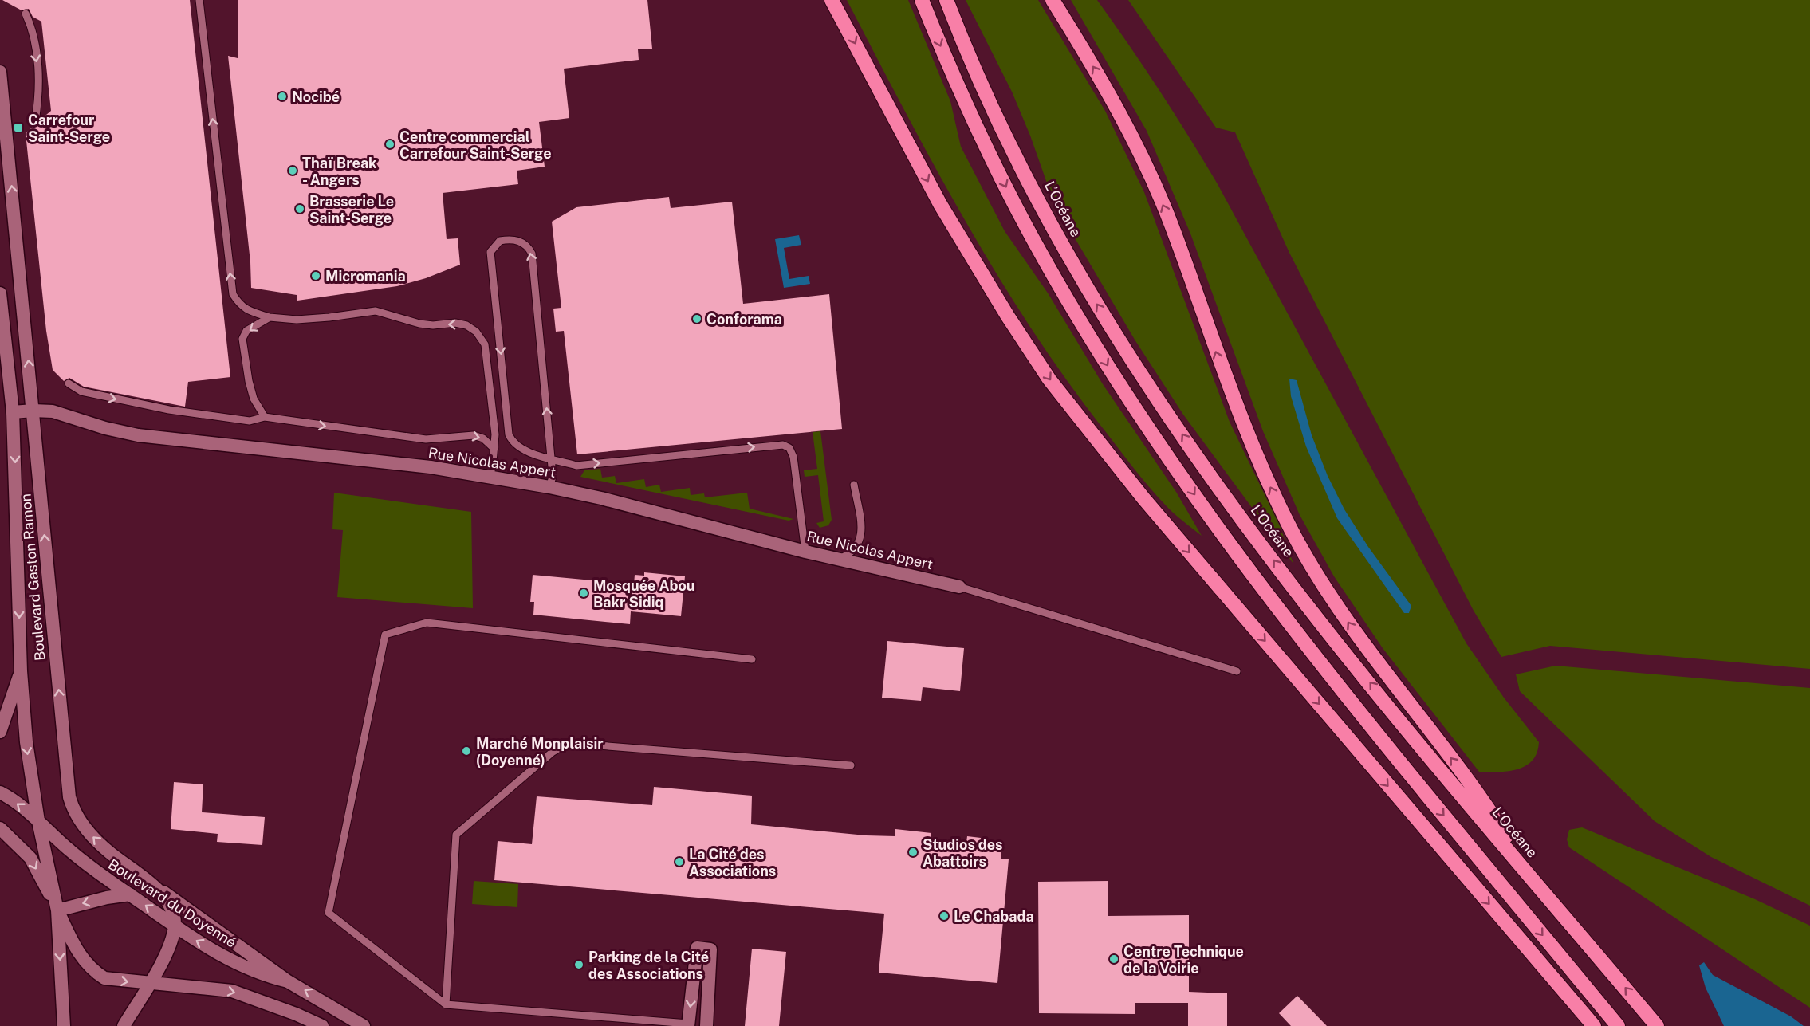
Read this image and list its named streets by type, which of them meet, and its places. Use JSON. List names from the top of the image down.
{
  "streets": {
    "highway": ["L’Océane"],
    "main road": ["Rue Nicolas Appert", "Boulevard Gaston Ramon", "Boulevard du Doyenné"]
  },
  "crossings": [
    ["Rue Nicolas Appert", "Boulevard Gaston Ramon"],
    ["Boulevard Gaston Ramon", "Boulevard du Doyenné"]
  ],
  "places": {
    "other": [
      "Nocibé",
      "Centre commercial Carrefour Saint-Serge",
      "Thaï Break - Angers",
      "Brasserie Le Saint-Serge",
      "Micromania",
      "Conforama",
      "Mosquée Abou Bakr Sidiq",
      "Marché Monplaisir (Doyenné)",
      "Studios des Abattoirs",
      "La Cité des Associations",
      "Le Chabada",
      "Centre Technique de la Voirie",
      "Parking de la Cité des Associations"
    ],
    "transit": ["Carrefour Saint-Serge"]
  }
}
